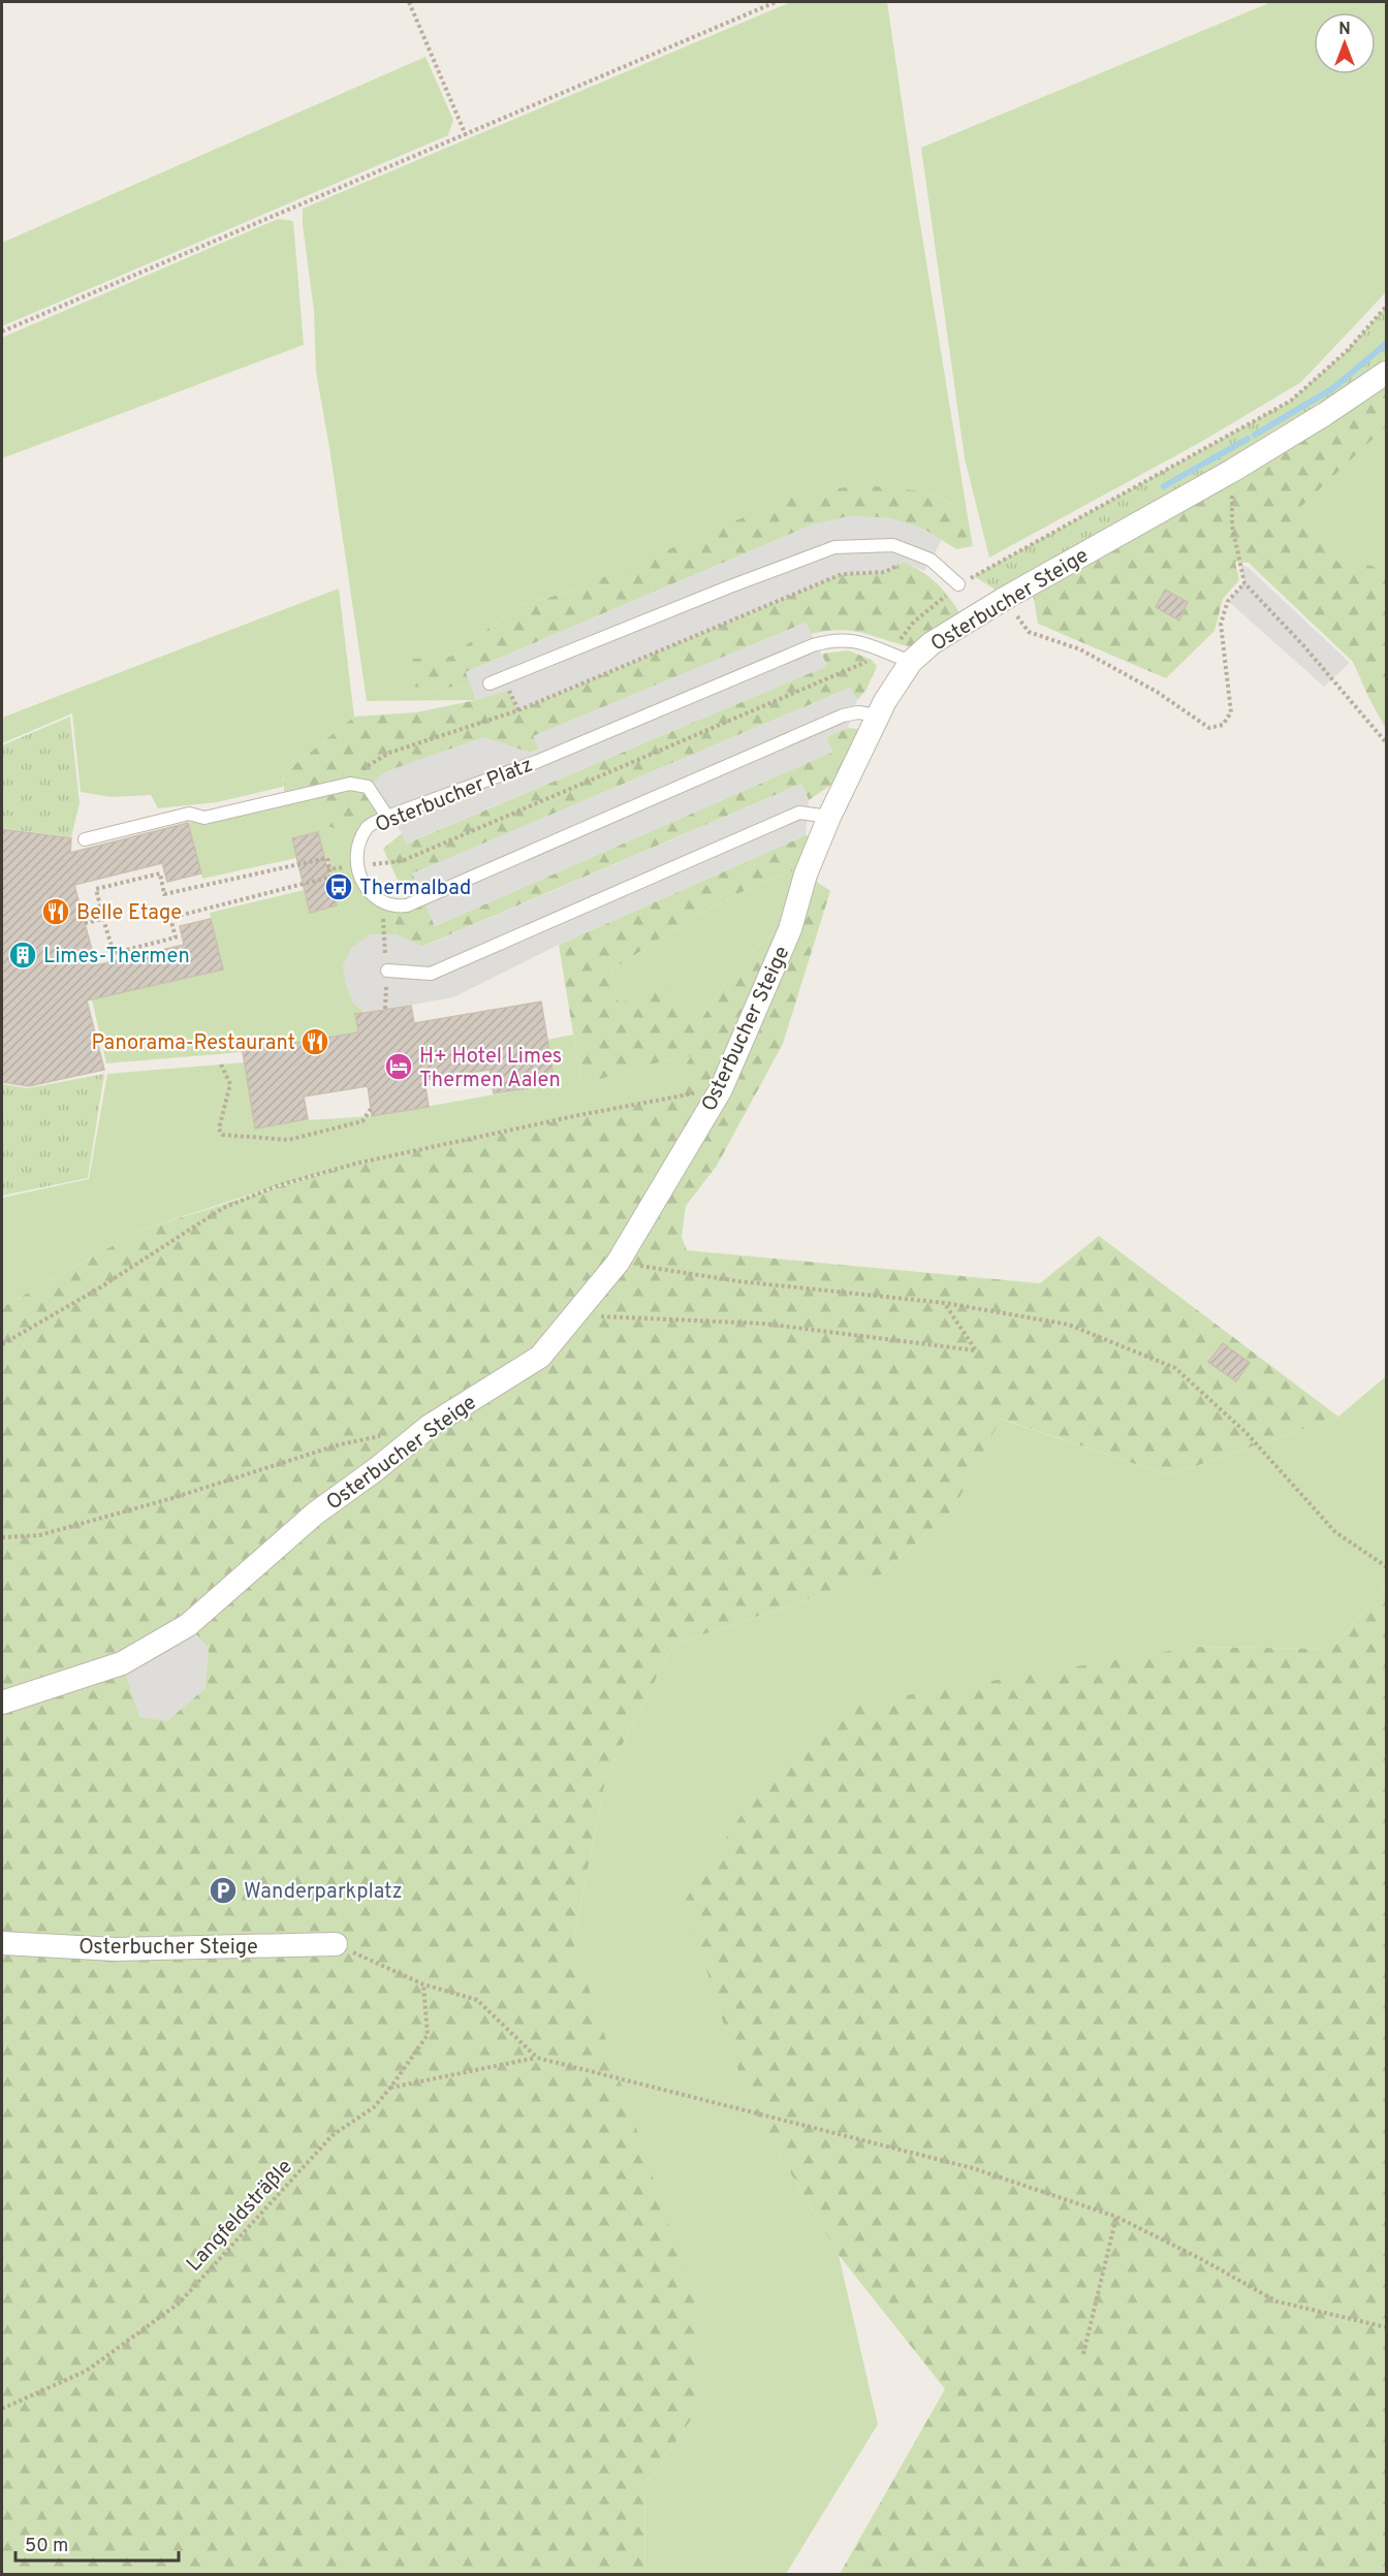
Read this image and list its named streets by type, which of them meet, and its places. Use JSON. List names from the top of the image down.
{
  "streets": {
    "street": ["Osterbucher Steige"],
    "lane": ["Osterbucher Platz"],
    "path": ["Langfeldsträßle"]
  },
  "crossings": [
    ["Osterbucher Steige", "Osterbucher Platz"]
  ],
  "places": {
    "bus stop": ["Thermalbad"],
    "restaurant": ["Belle Etage", "Panorama-Restaurant"],
    "building": ["Limes-Thermen"],
    "hotel": ["H+ Hotel Limes Thermen Aalen"],
    "parking": ["Wanderparkplatz"]
  },
  "scale_bar": "50 m",
  "north": "top"
}
